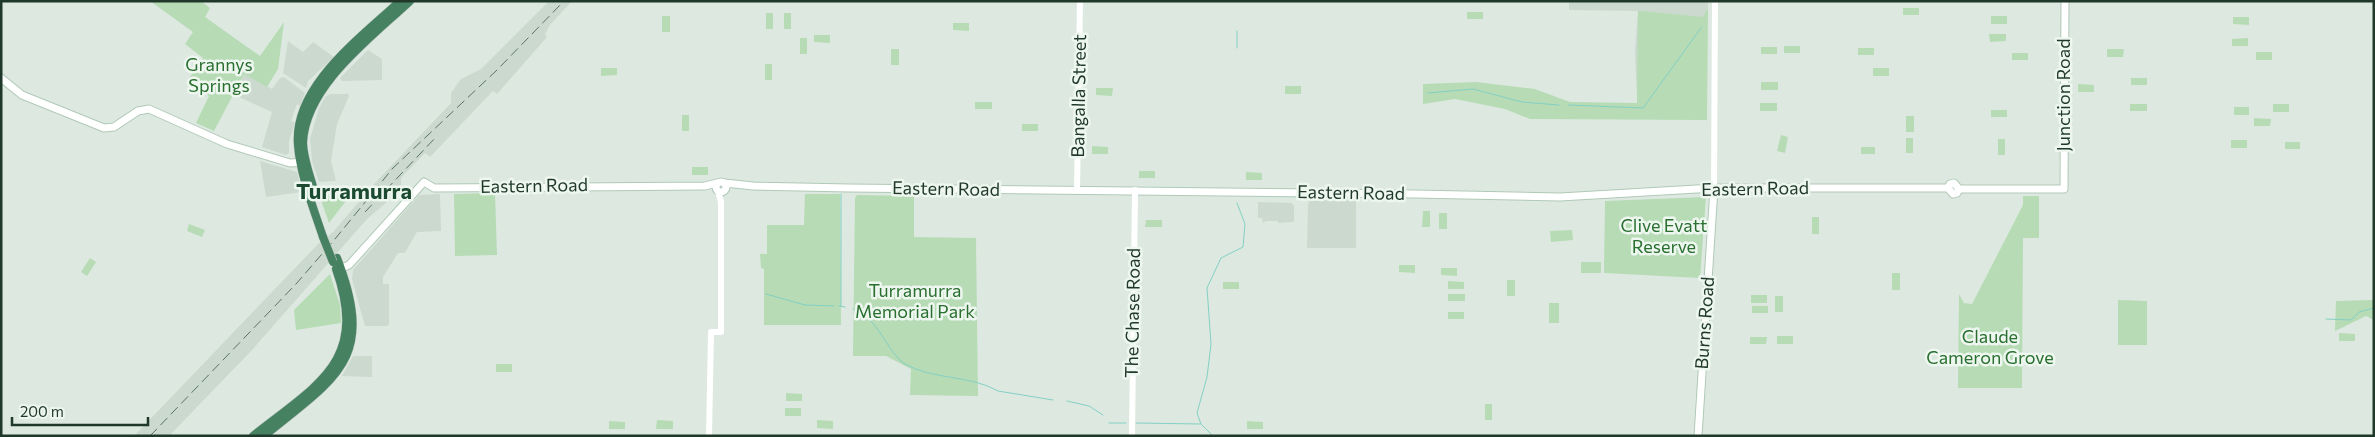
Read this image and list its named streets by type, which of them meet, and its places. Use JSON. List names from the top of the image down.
{
  "streets": {
    "main road": ["Junction Road", "Eastern Road", "Burns Road"],
    "street": ["Bangalla Street", "The Chase Road"]
  },
  "crossings": [
    ["Junction Road", "Eastern Road"],
    ["Bangalla Street", "Eastern Road"],
    ["Eastern Road", "The Chase Road"],
    ["Eastern Road", "Burns Road"]
  ],
  "districts": ["Turramurra"],
  "parks": [
    "Grannys Springs",
    "Clive Evatt Reserve",
    "Turramurra Memorial Park",
    "Claude Cameron Grove"
  ],
  "scale_bar": "200 m"
}
